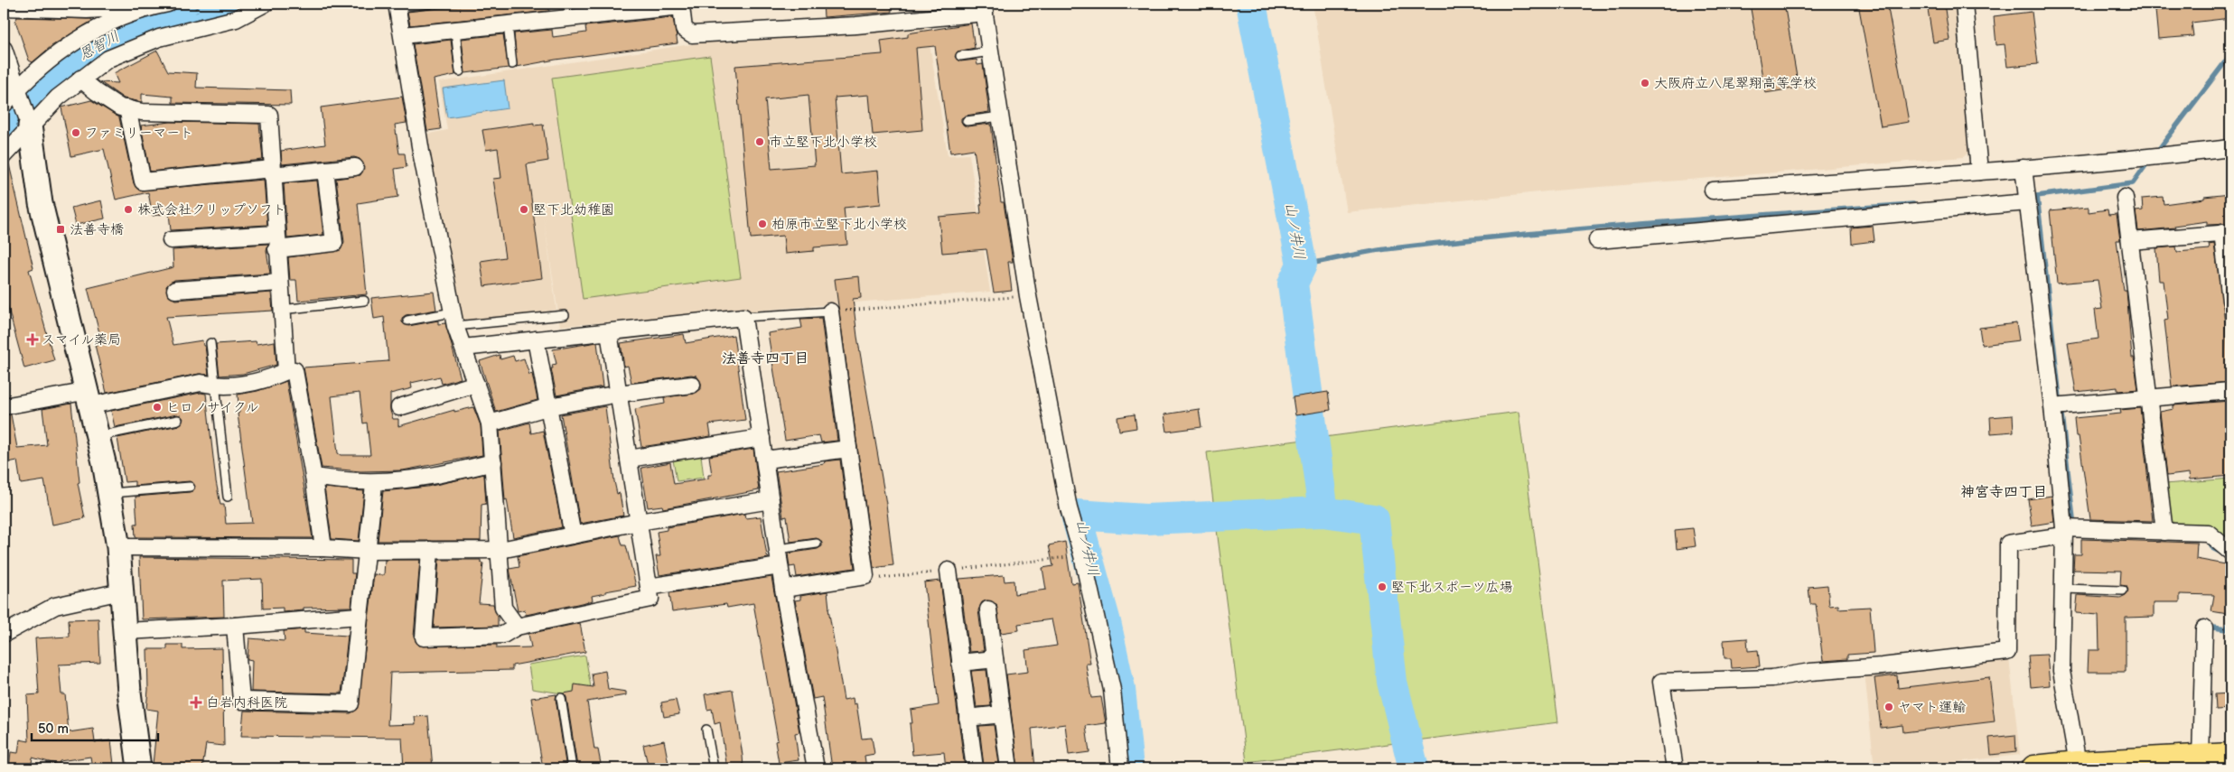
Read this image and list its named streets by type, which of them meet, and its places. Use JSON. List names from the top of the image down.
{
  "districts": ["法善寺四丁目", "神宮寺四丁目"],
  "water": ["恩智川", "山ノ井川"],
  "places": {
    "other": [
      "大阪府立八尾翠翔高等学校",
      "ファミリーマート",
      "市立堅下北小学校",
      "株式会社クリップソフト",
      "堅下北幼稚園",
      "柏原市立堅下北小学校",
      "ヒロノサイクル",
      "堅下北スポーツ広場",
      "ヤマト運輸"
    ],
    "transit": ["法善寺橋"],
    "health": ["スマイル薬局", "白岩内科医院"]
  },
  "scale_bar": "50 m"
}
